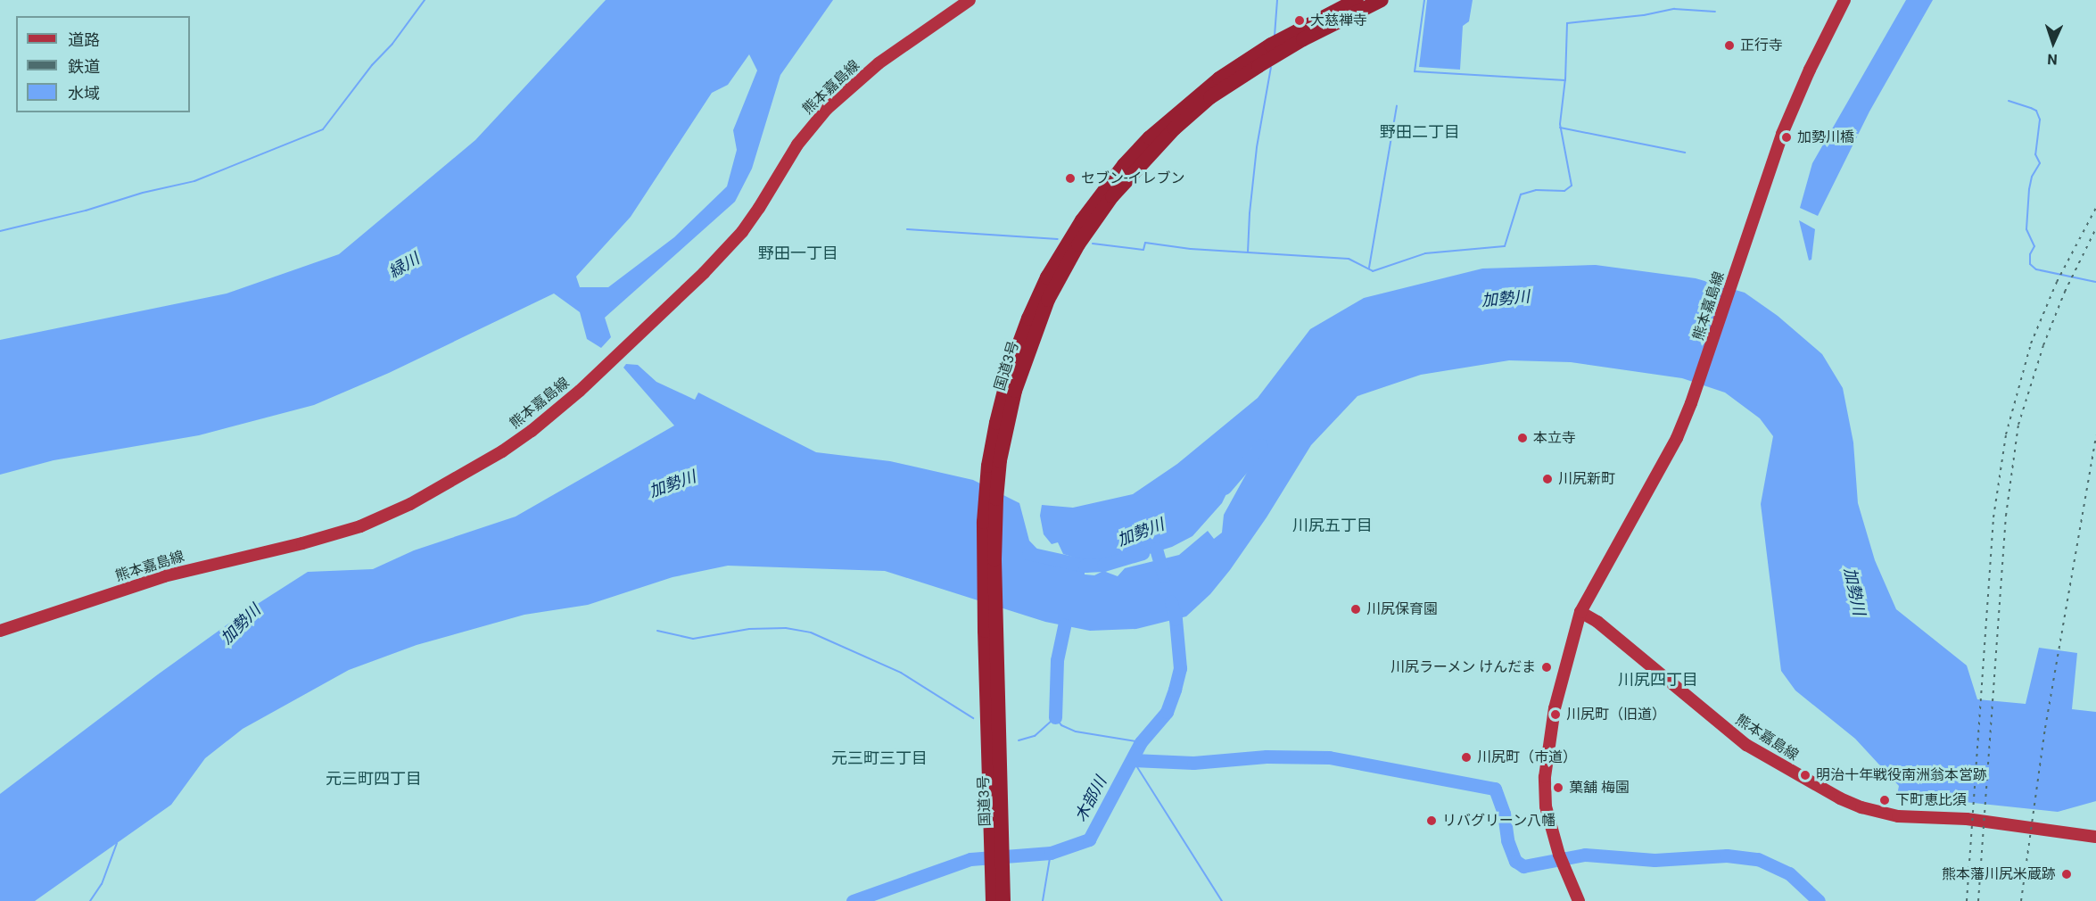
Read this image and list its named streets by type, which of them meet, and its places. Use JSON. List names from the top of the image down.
{
  "streets": {
    "highway": ["国道3号"],
    "main road": ["熊本嘉島線"]
  },
  "districts": [
    "野田二丁目",
    "野田一丁目",
    "川尻五丁目",
    "川尻四丁目",
    "元三町三丁目",
    "元三町四丁目"
  ],
  "water": ["緑川", "加勢川", "木部川"],
  "places": [
    "大慈禅寺",
    "正行寺",
    "加勢川橋",
    "セブン-イレブン",
    "本立寺",
    "川尻新町",
    "川尻保育園",
    "川尻ラーメン けんだま",
    "川尻町（旧道）",
    "川尻町（市道）",
    "明治十年戦役南洲翁本営跡",
    "菓舗 梅園",
    "下町恵比須",
    "リバグリーン八幡",
    "熊本藩川尻米蔵跡"
  ],
  "legend": ["道路", "鉄道", "水域"],
  "north": "bottom"
}
